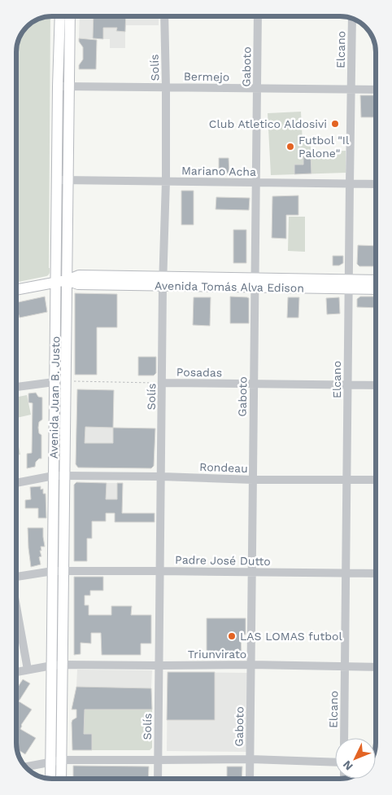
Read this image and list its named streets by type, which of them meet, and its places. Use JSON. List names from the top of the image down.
{
  "streets": {
    "main road": ["Avenida Tomás Alva Edison", "Avenida Juan B. Justo"],
    "street": [
      "Elcano",
      "Gaboto",
      "Solís",
      "Bermejo",
      "Mariano Acha",
      "Posadas",
      "Rondeau",
      "Padre José Dutto",
      "Triunvirato"
    ]
  },
  "crossings": [
    ["Elcano", "Bermejo"],
    ["Elcano", "Mariano Acha"],
    ["Elcano", "Avenida Tomás Alva Edison"],
    ["Elcano", "Posadas"],
    ["Elcano", "Rondeau"],
    ["Elcano", "Padre José Dutto"],
    ["Elcano", "Triunvirato"],
    ["Gaboto", "Bermejo"],
    ["Gaboto", "Mariano Acha"],
    ["Gaboto", "Avenida Tomás Alva Edison"],
    ["Gaboto", "Posadas"],
    ["Gaboto", "Rondeau"],
    ["Gaboto", "Padre José Dutto"],
    ["Gaboto", "Triunvirato"],
    ["Solís", "Bermejo"],
    ["Solís", "Mariano Acha"],
    ["Solís", "Avenida Tomás Alva Edison"],
    ["Solís", "Posadas"],
    ["Solís", "Rondeau"],
    ["Solís", "Padre José Dutto"],
    ["Solís", "Triunvirato"],
    ["Bermejo", "Avenida Juan B. Justo"],
    ["Mariano Acha", "Avenida Juan B. Justo"],
    ["Avenida Tomás Alva Edison", "Avenida Juan B. Justo"],
    ["Posadas", "Avenida Juan B. Justo"],
    ["Avenida Juan B. Justo", "Rondeau"],
    ["Avenida Juan B. Justo", "Padre José Dutto"],
    ["Avenida Juan B. Justo", "Triunvirato"]
  ],
  "places": ["Club Atletico Aldosivi", "Futbol \"Il Palone\"", "LAS LOMAS futbol"],
  "north": "bottom left"
}
